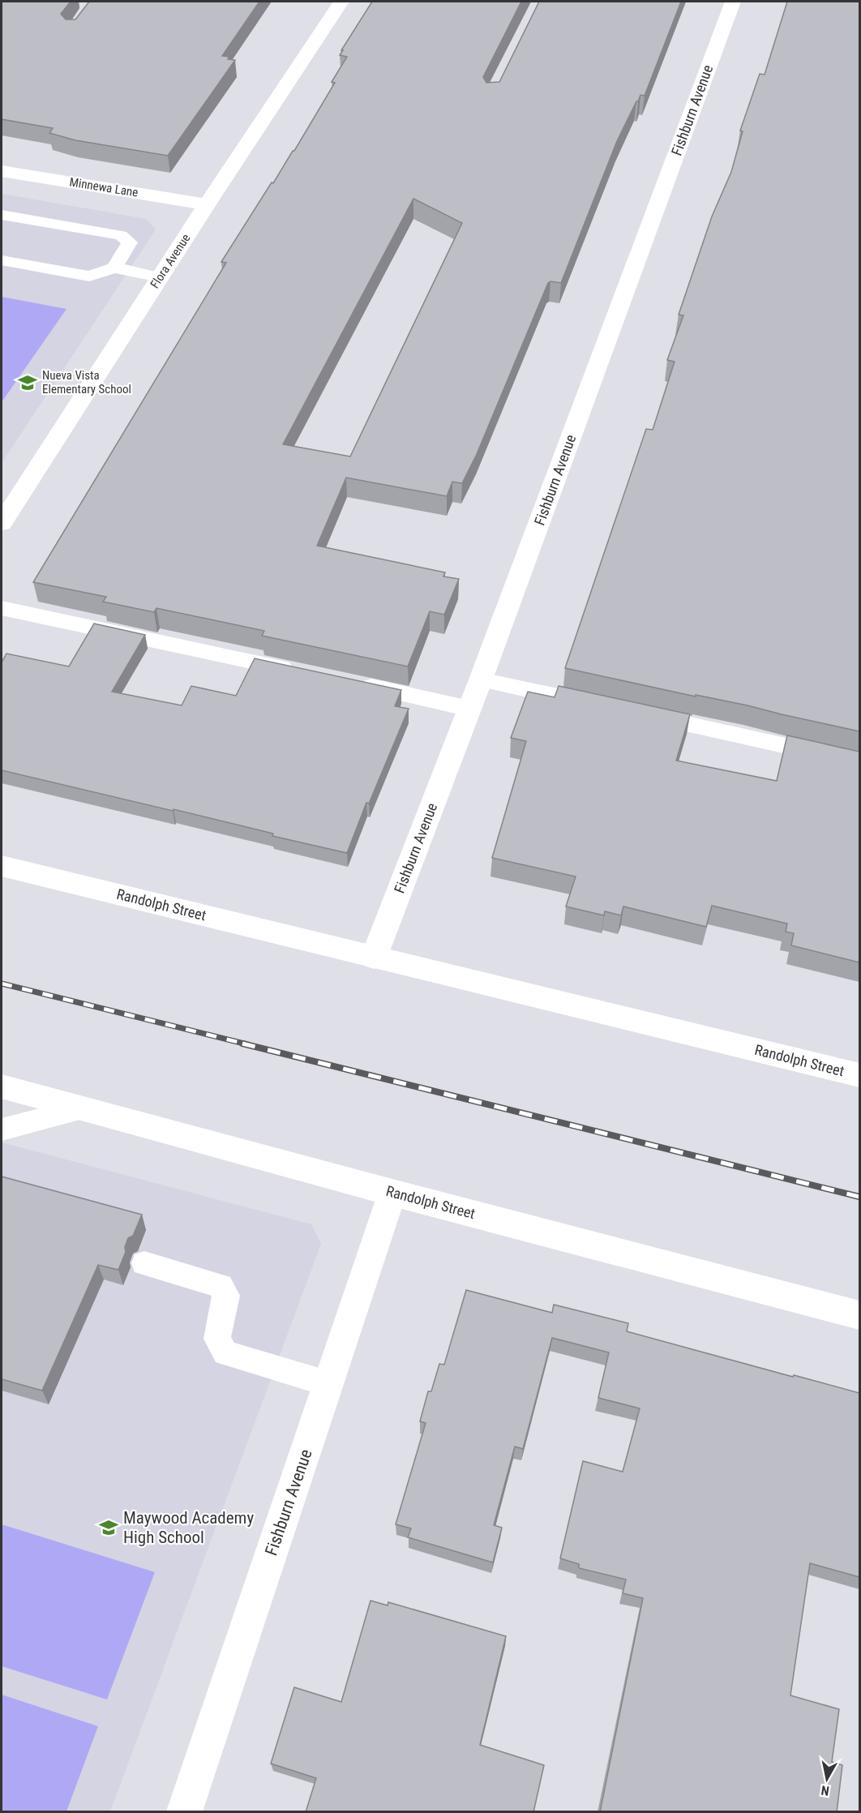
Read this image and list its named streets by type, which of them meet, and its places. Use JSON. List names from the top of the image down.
{
  "streets": {
    "street": [
      "Fishburn Avenue",
      "Minnewa Lane",
      "Flora Avenue",
      "Randolph Street"
    ]
  },
  "crossings": [
    ["Fishburn Avenue", "Randolph Street"],
    ["Minnewa Lane", "Flora Avenue"]
  ],
  "places": {
    "school or university": ["Nueva Vista Elementary School", "Maywood Academy High School"]
  },
  "north": "bottom"
}
